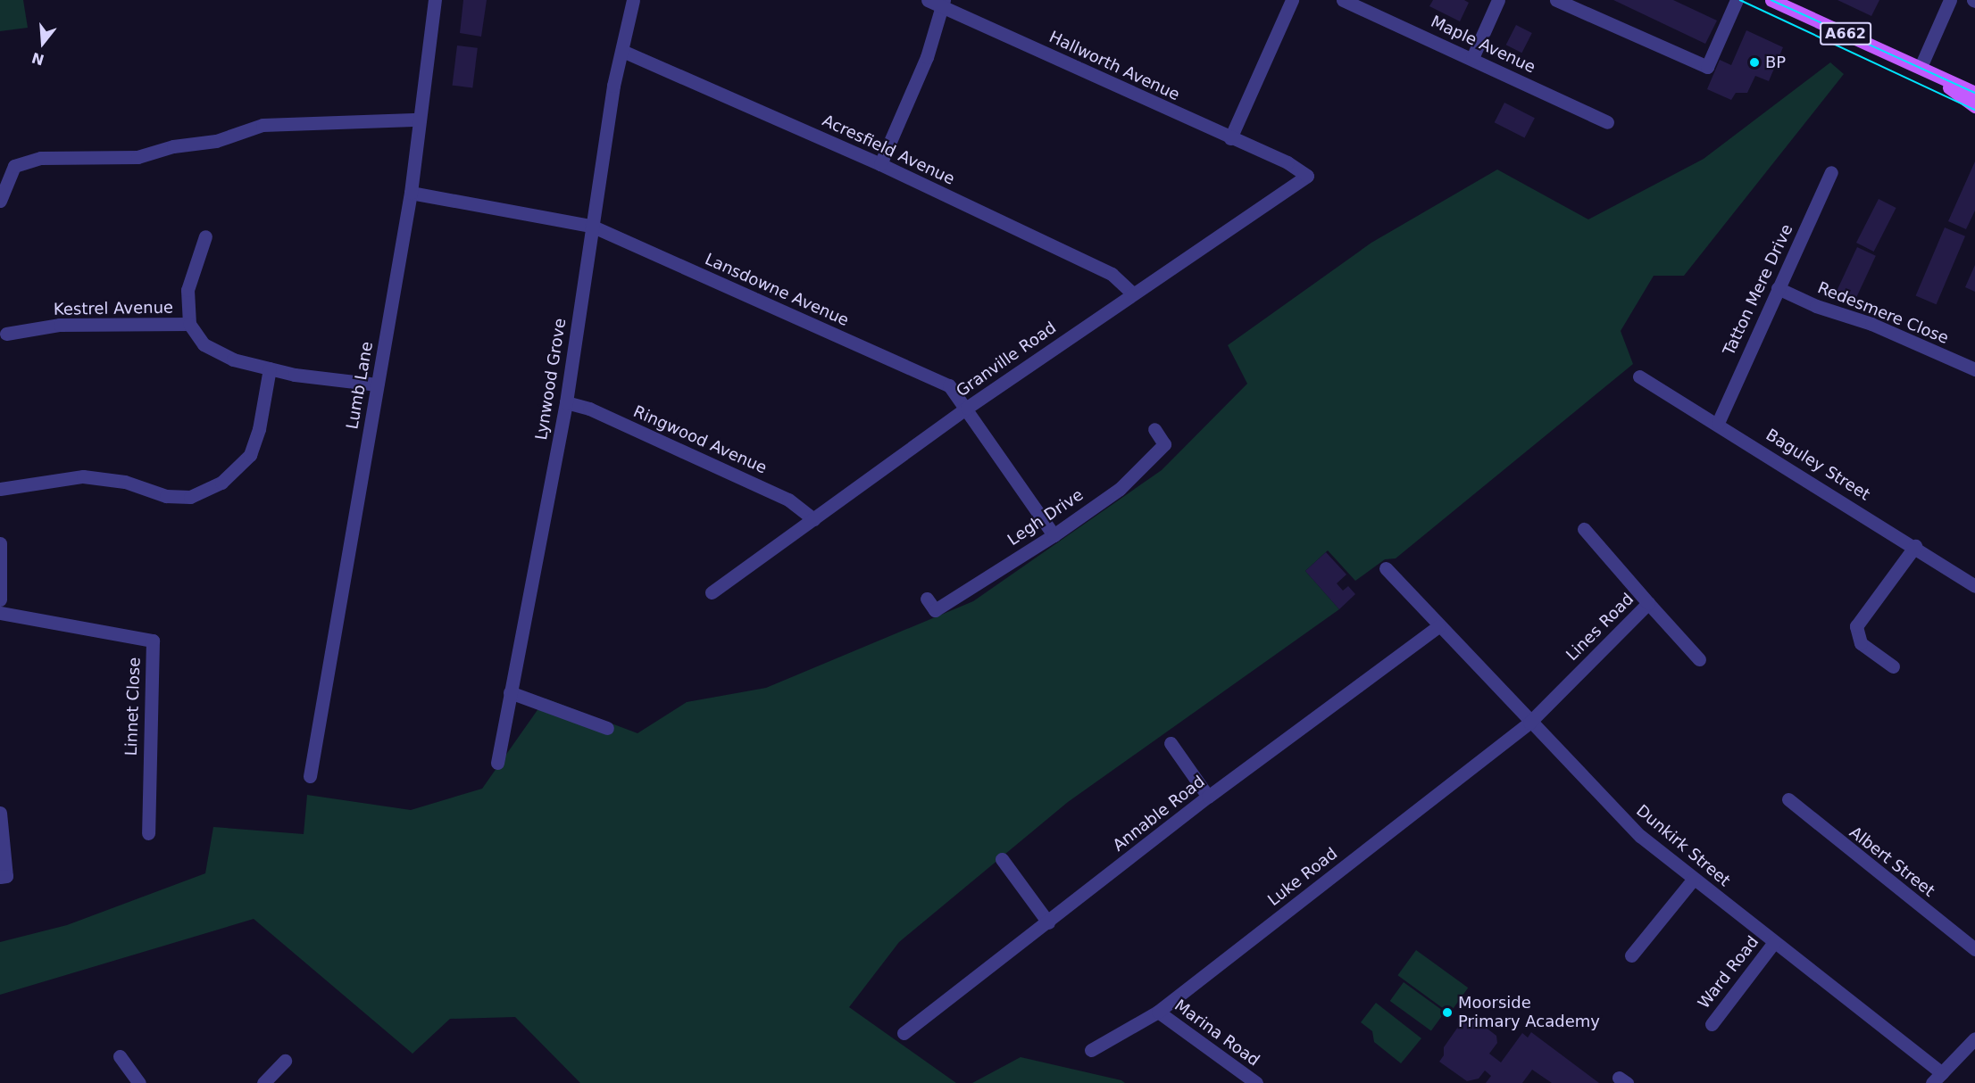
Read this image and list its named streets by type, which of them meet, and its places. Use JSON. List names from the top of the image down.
{
  "streets": {
    "main road": ["A662"],
    "street": [
      "Maple Avenue",
      "Hallworth Avenue",
      "Acresfield Avenue",
      "Lansdowne Avenue",
      "Tatton Mere Drive",
      "Kestrel Avenue",
      "Redesmere Close",
      "Granville Road",
      "Lynwood Grove",
      "Lumb Lane",
      "Ringwood Avenue",
      "Baguley Street",
      "Legh Drive",
      "Lines Road",
      "Linnet Close",
      "Annable Road",
      "Dunkirk Street",
      "Albert Street",
      "Luke Road",
      "Ward Road",
      "Marina Road"
    ]
  },
  "crossings": [
    ["Hallworth Avenue", "Granville Road"],
    ["Acresfield Avenue", "Granville Road"],
    ["Acresfield Avenue", "Lynwood Grove"],
    ["Lansdowne Avenue", "Granville Road"],
    ["Lansdowne Avenue", "Lynwood Grove"],
    ["Lansdowne Avenue", "Lumb Lane"],
    ["Lansdowne Avenue", "Legh Drive"],
    ["Tatton Mere Drive", "Redesmere Close"],
    ["Tatton Mere Drive", "Baguley Street"],
    ["Kestrel Avenue", "Lumb Lane"],
    ["Granville Road", "Ringwood Avenue"],
    ["Lynwood Grove", "Ringwood Avenue"],
    ["Lines Road", "Dunkirk Street"],
    ["Lines Road", "Luke Road"],
    ["Annable Road", "Dunkirk Street"],
    ["Dunkirk Street", "Luke Road"],
    ["Dunkirk Street", "Ward Road"],
    ["Luke Road", "Marina Road"]
  ],
  "places": ["BP", "Moorside Primary Academy"],
  "north": "bottom"
}
